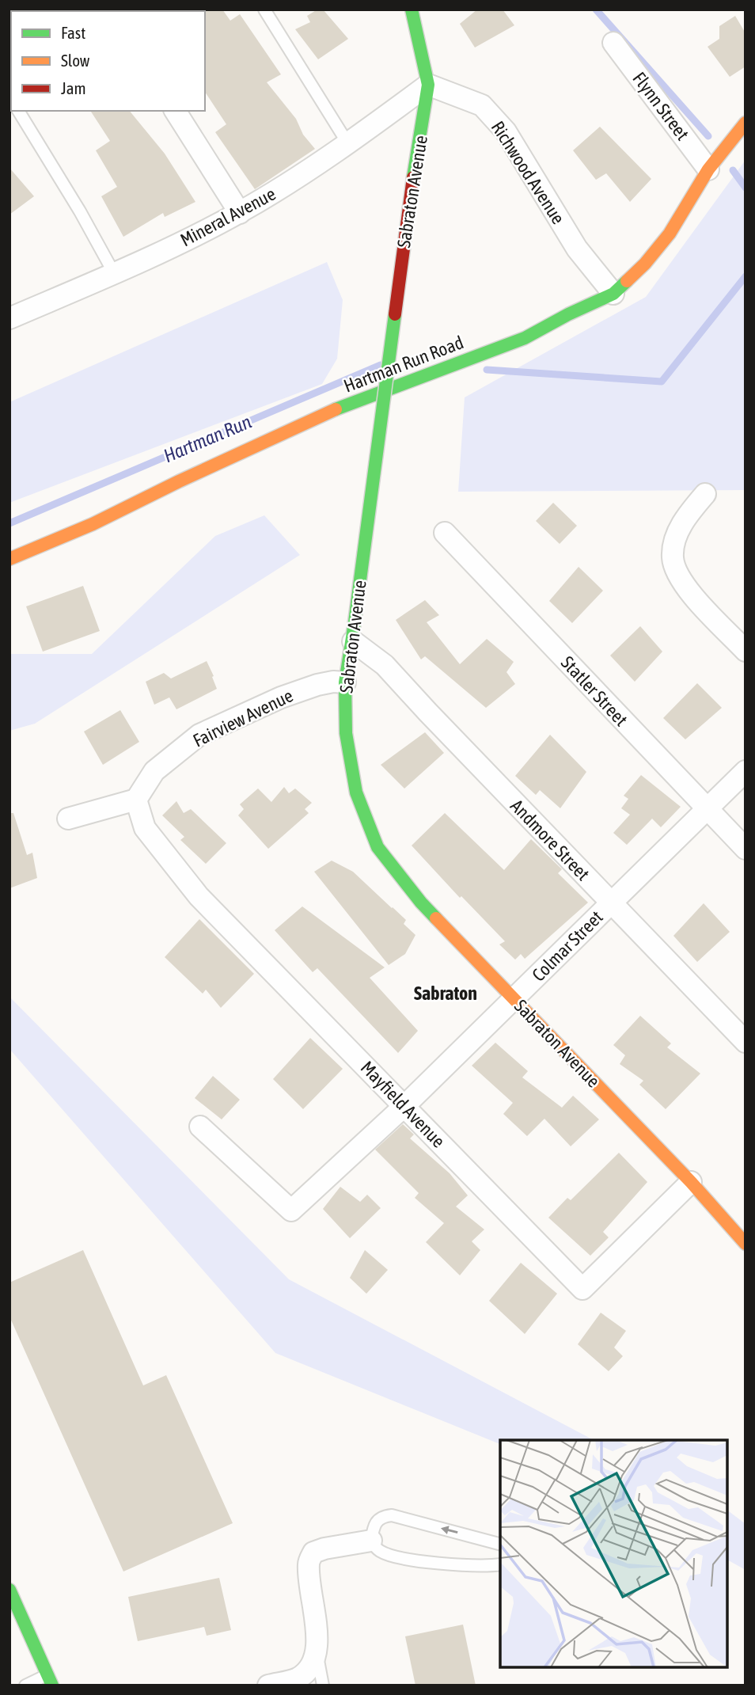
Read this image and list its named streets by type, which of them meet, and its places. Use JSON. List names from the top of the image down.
{
  "streets": {
    "street": [
      "Flynn Street",
      "Richwood Avenue",
      "Sabraton Avenue",
      "Mineral Avenue",
      "Hartman Run Road",
      "Statler Street",
      "Fairview Avenue",
      "Andmore Street",
      "Colmar Street",
      "Mayfield Avenue"
    ]
  },
  "crossings": [
    ["Flynn Street", "Hartman Run Road"],
    ["Richwood Avenue", "Sabraton Avenue"],
    ["Richwood Avenue", "Mineral Avenue"],
    ["Richwood Avenue", "Hartman Run Road"],
    ["Sabraton Avenue", "Mineral Avenue"],
    ["Sabraton Avenue", "Fairview Avenue"],
    ["Sabraton Avenue", "Andmore Street"],
    ["Sabraton Avenue", "Colmar Street"],
    ["Sabraton Avenue", "Mayfield Avenue"],
    ["Statler Street", "Colmar Street"],
    ["Fairview Avenue", "Mayfield Avenue"],
    ["Andmore Street", "Colmar Street"],
    ["Colmar Street", "Mayfield Avenue"]
  ],
  "districts": ["Sabraton"],
  "water": ["Hartman Run"],
  "legend": ["Fast", "Slow", "Jam"]
}
